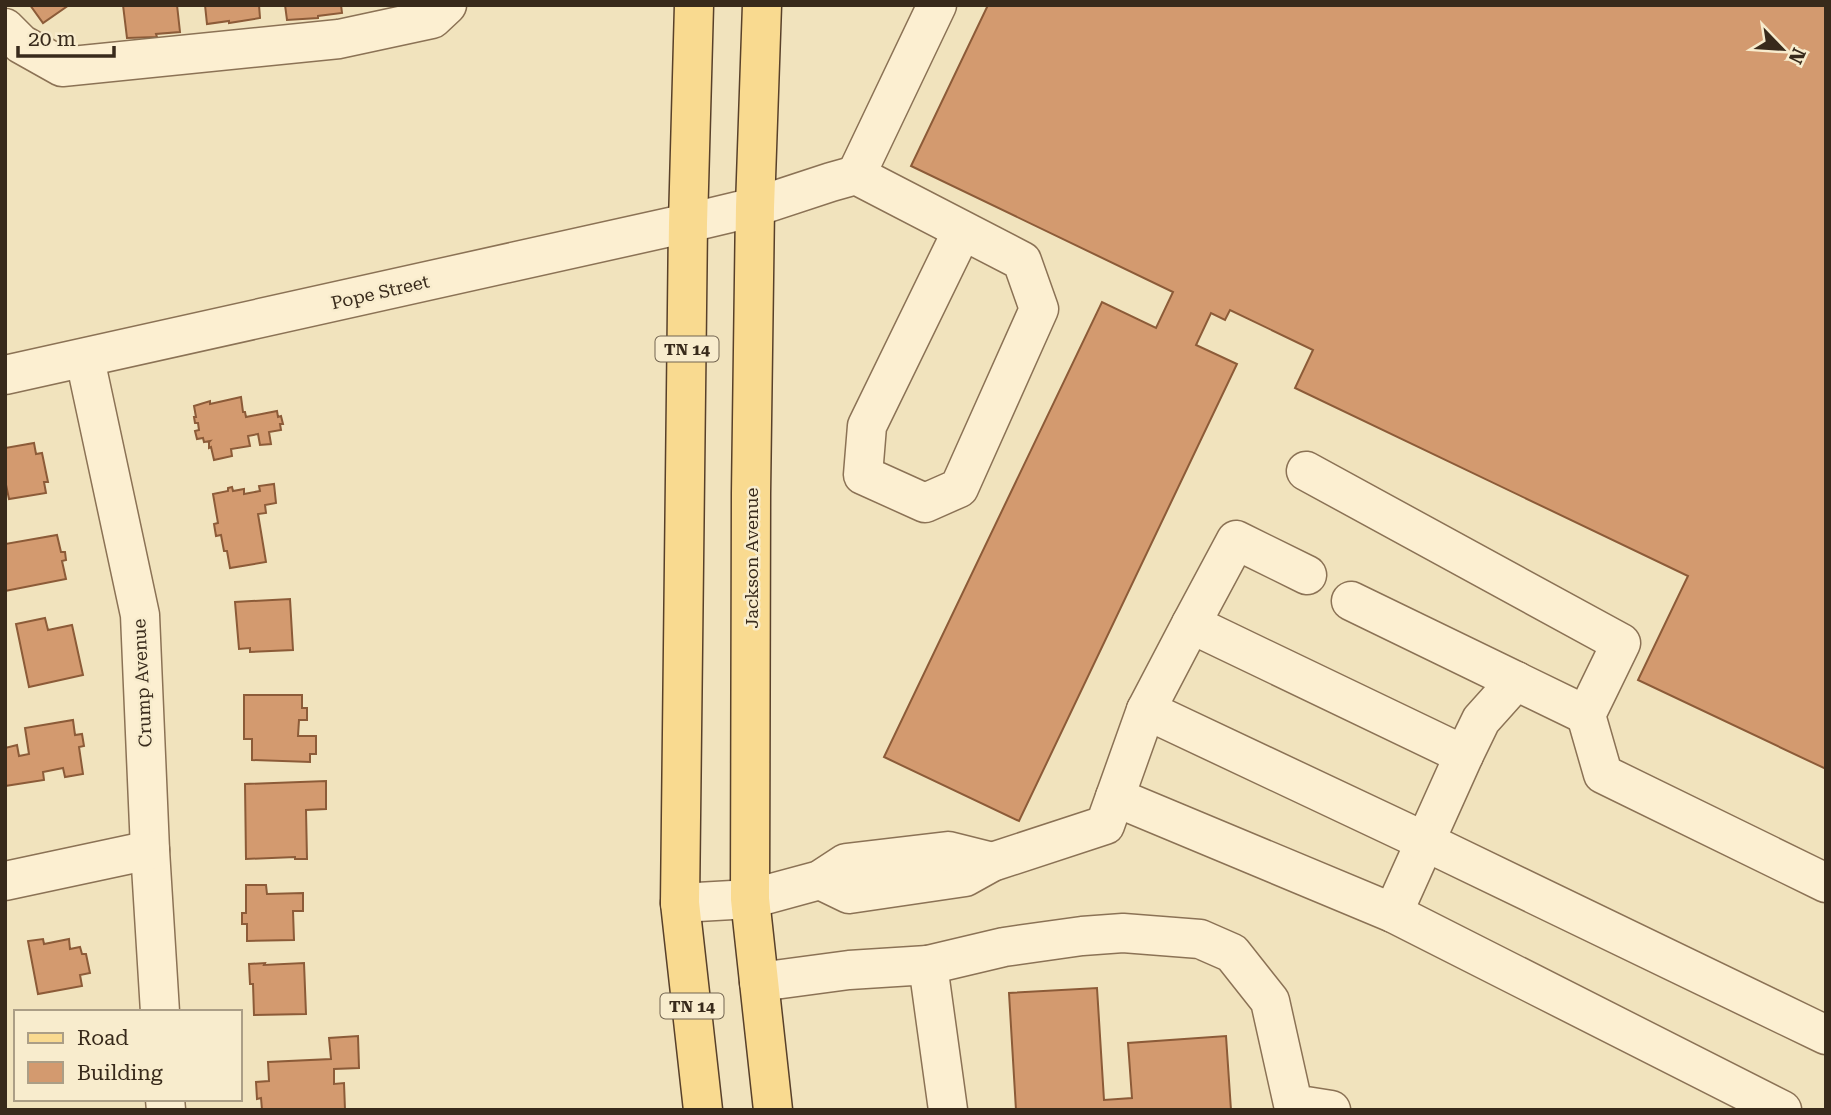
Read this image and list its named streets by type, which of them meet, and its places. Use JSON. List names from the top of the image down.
{
  "streets": {
    "main road": ["TN 14", "Jackson Avenue"],
    "street": ["Pope Street", "Crump Avenue"]
  },
  "crossings": [
    ["Pope Street", "TN 14"],
    ["Pope Street", "Jackson Avenue"],
    ["Pope Street", "Crump Avenue"]
  ],
  "legend": ["Road", "Building"],
  "scale_bar": "20 m",
  "north": "bottom right"
}
